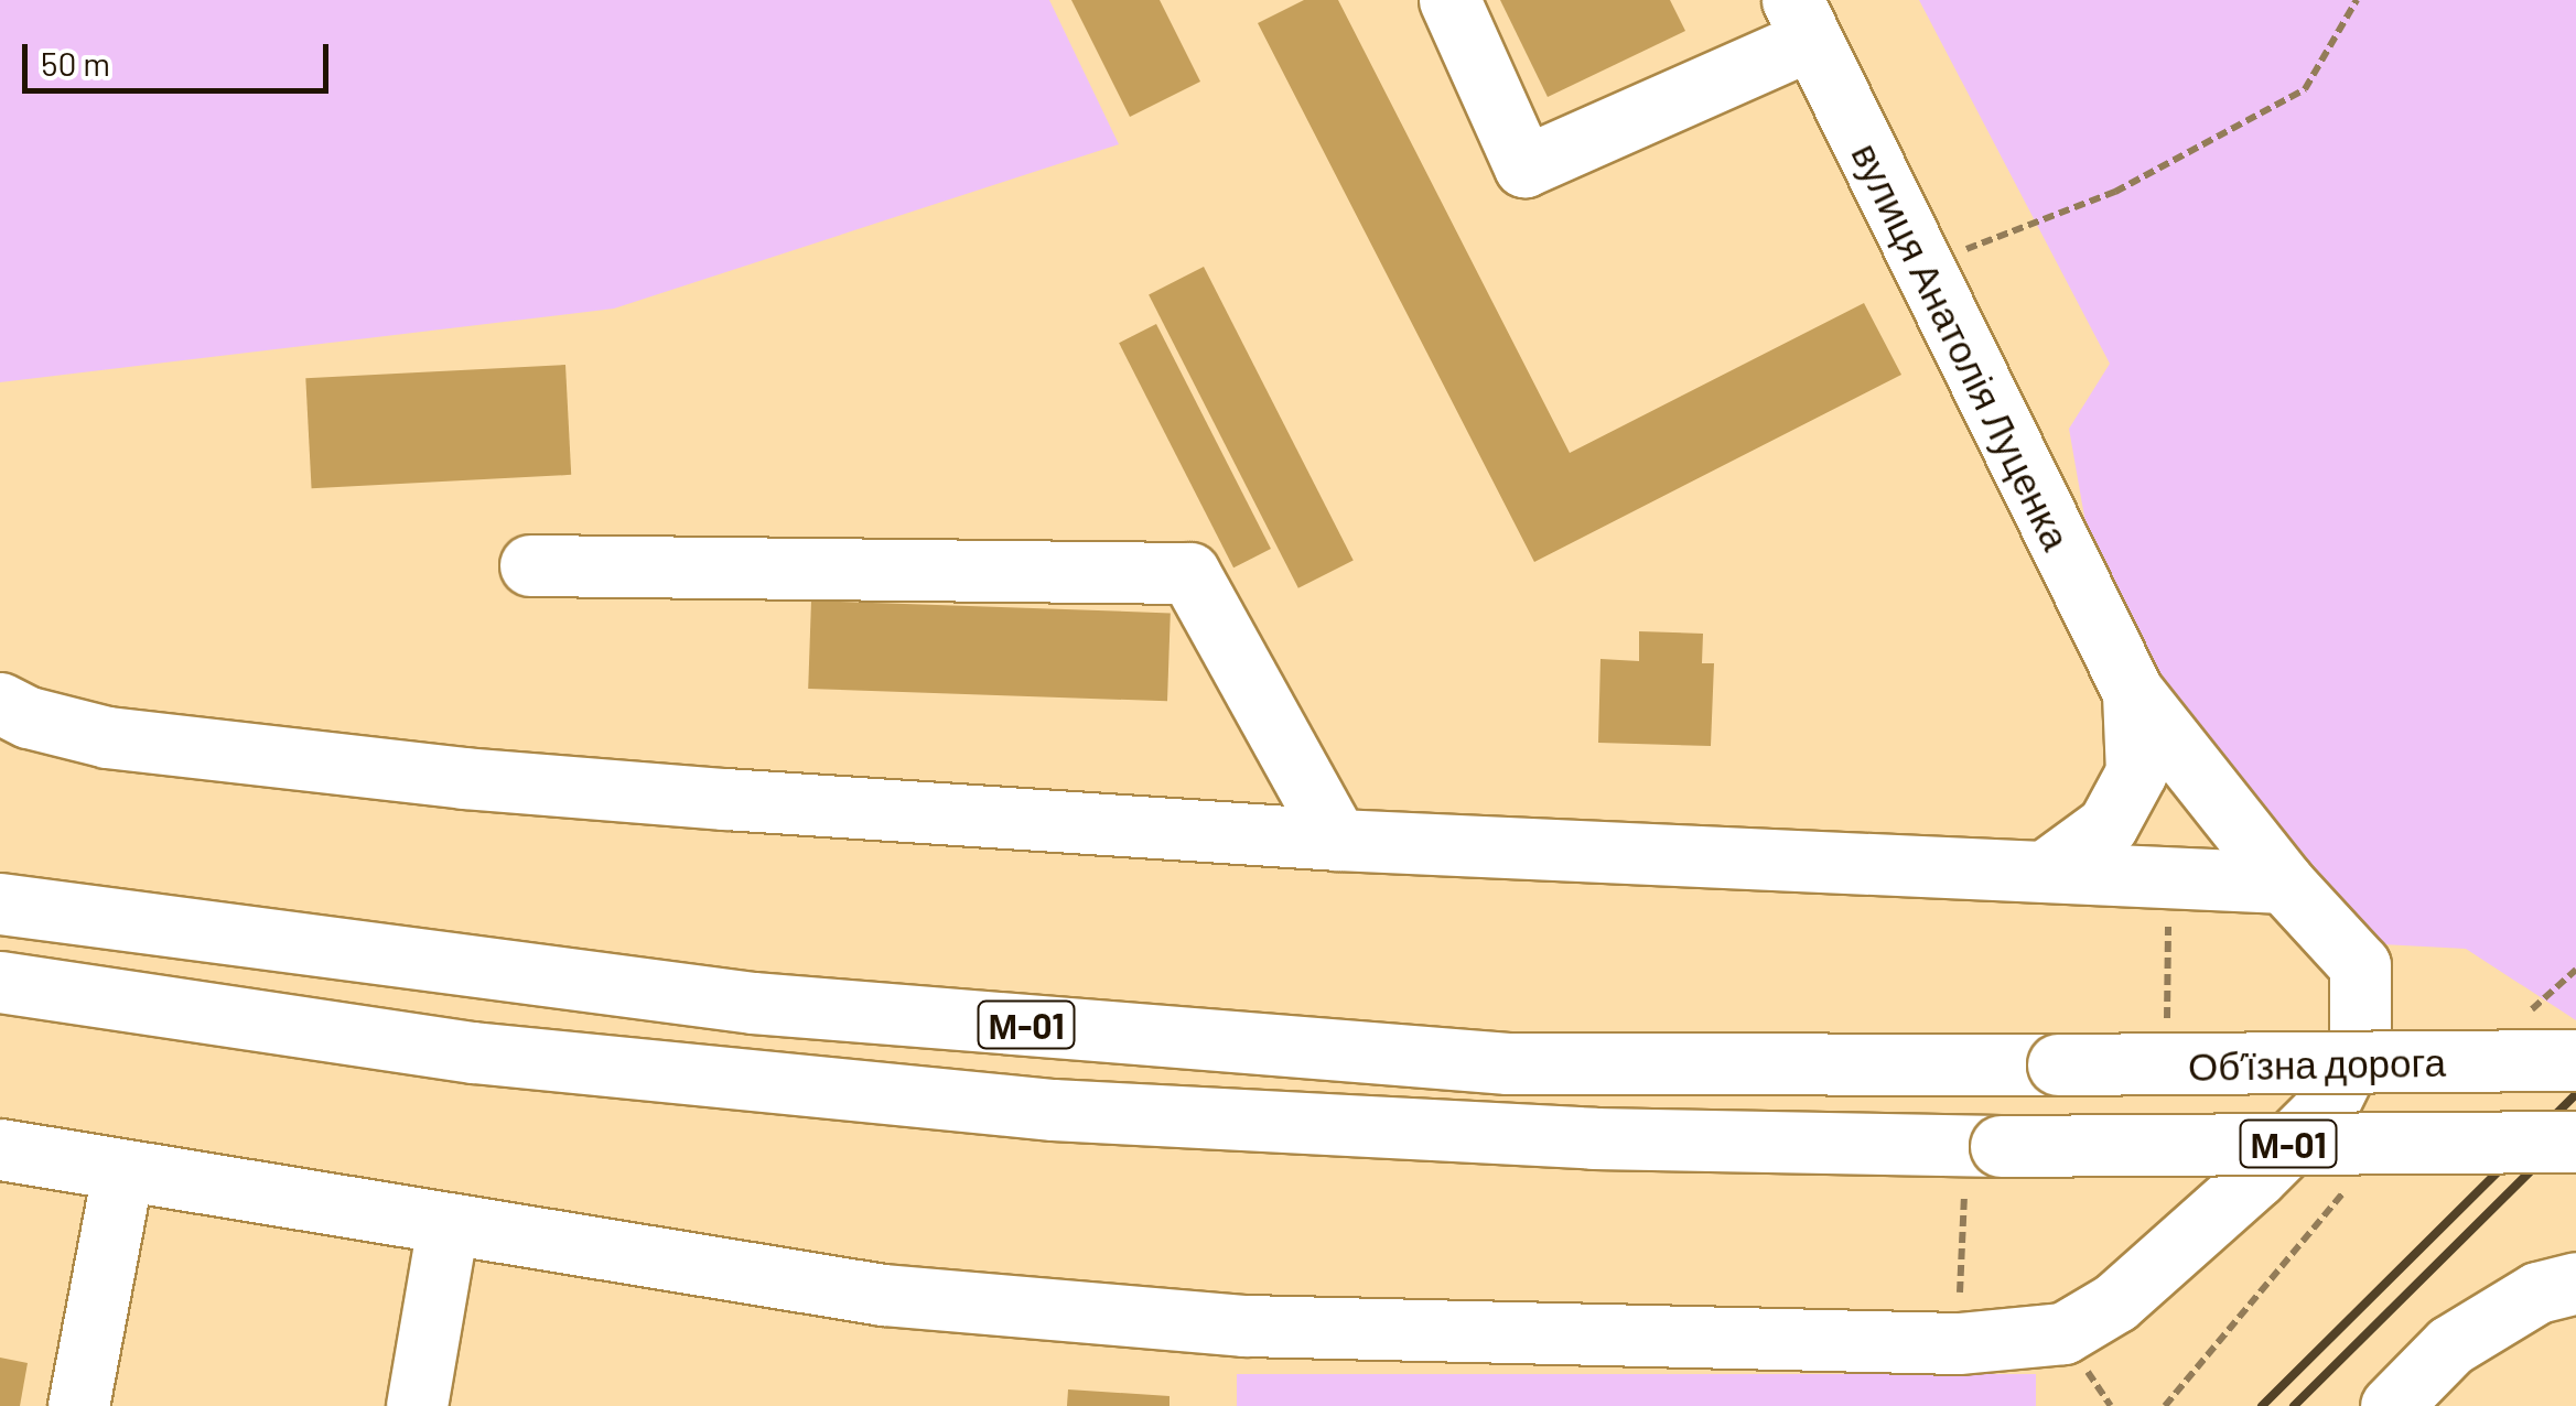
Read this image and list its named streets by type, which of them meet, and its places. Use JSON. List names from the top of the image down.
{
  "streets": {
    "main road": ["вулиця Анатолія Луценка", "М-01", "Обʼїзна дорога"]
  },
  "crossings": [
    ["М-01", "Обʼїзна дорога"]
  ],
  "scale_bar": "50 m"
}
